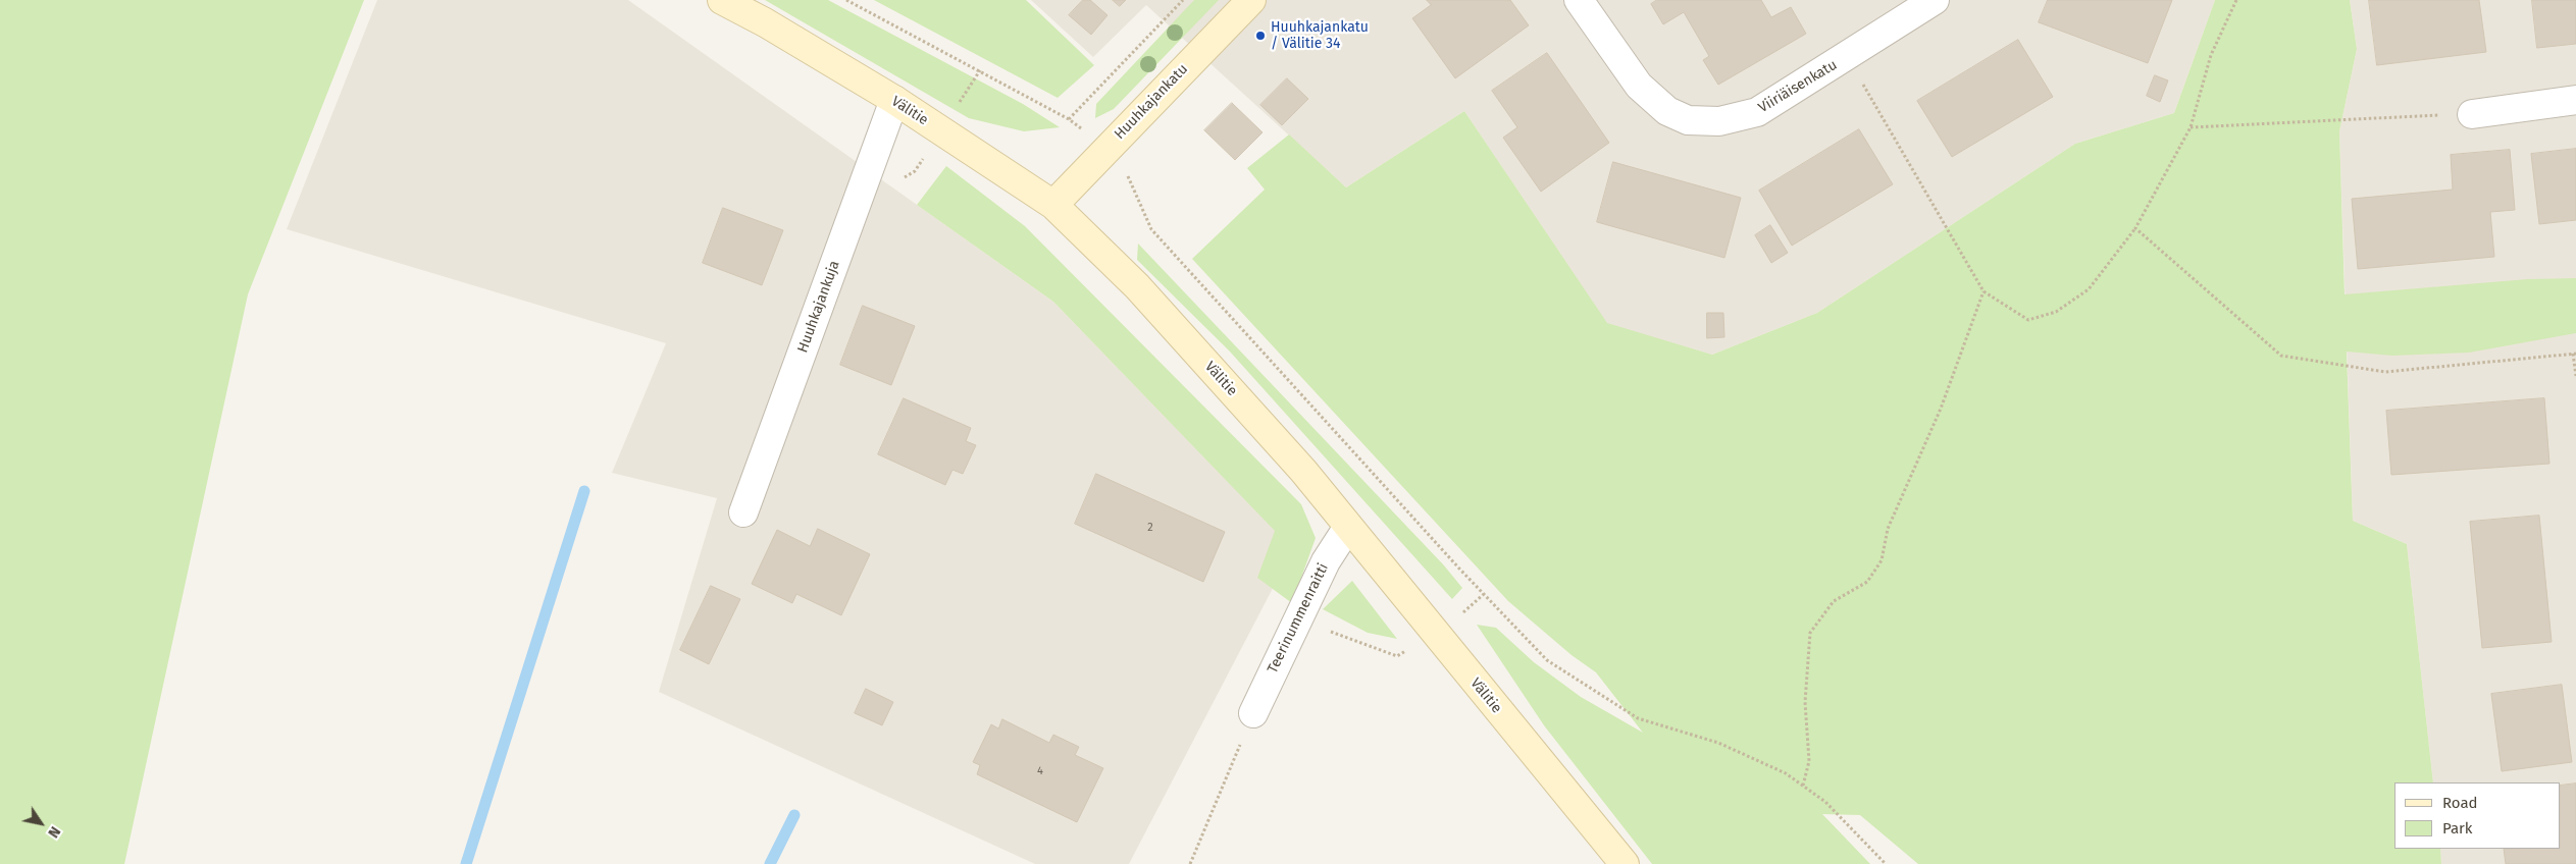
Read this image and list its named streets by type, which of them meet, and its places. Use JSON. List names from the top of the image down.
{
  "streets": {
    "main road": ["Huuhkajankatu", "Välitie"],
    "street": ["Viiriäisenkatu", "Huuhkajankuja", "Teerinummenraitti"]
  },
  "crossings": [
    ["Huuhkajankatu", "Välitie"],
    ["Välitie", "Huuhkajankuja"],
    ["Välitie", "Teerinummenraitti"]
  ],
  "places": ["Huuhkajankatu / Välitie 34"],
  "house_numbers": ["2", "4"],
  "legend": ["Road", "Park"],
  "north": "bottom right"
}
